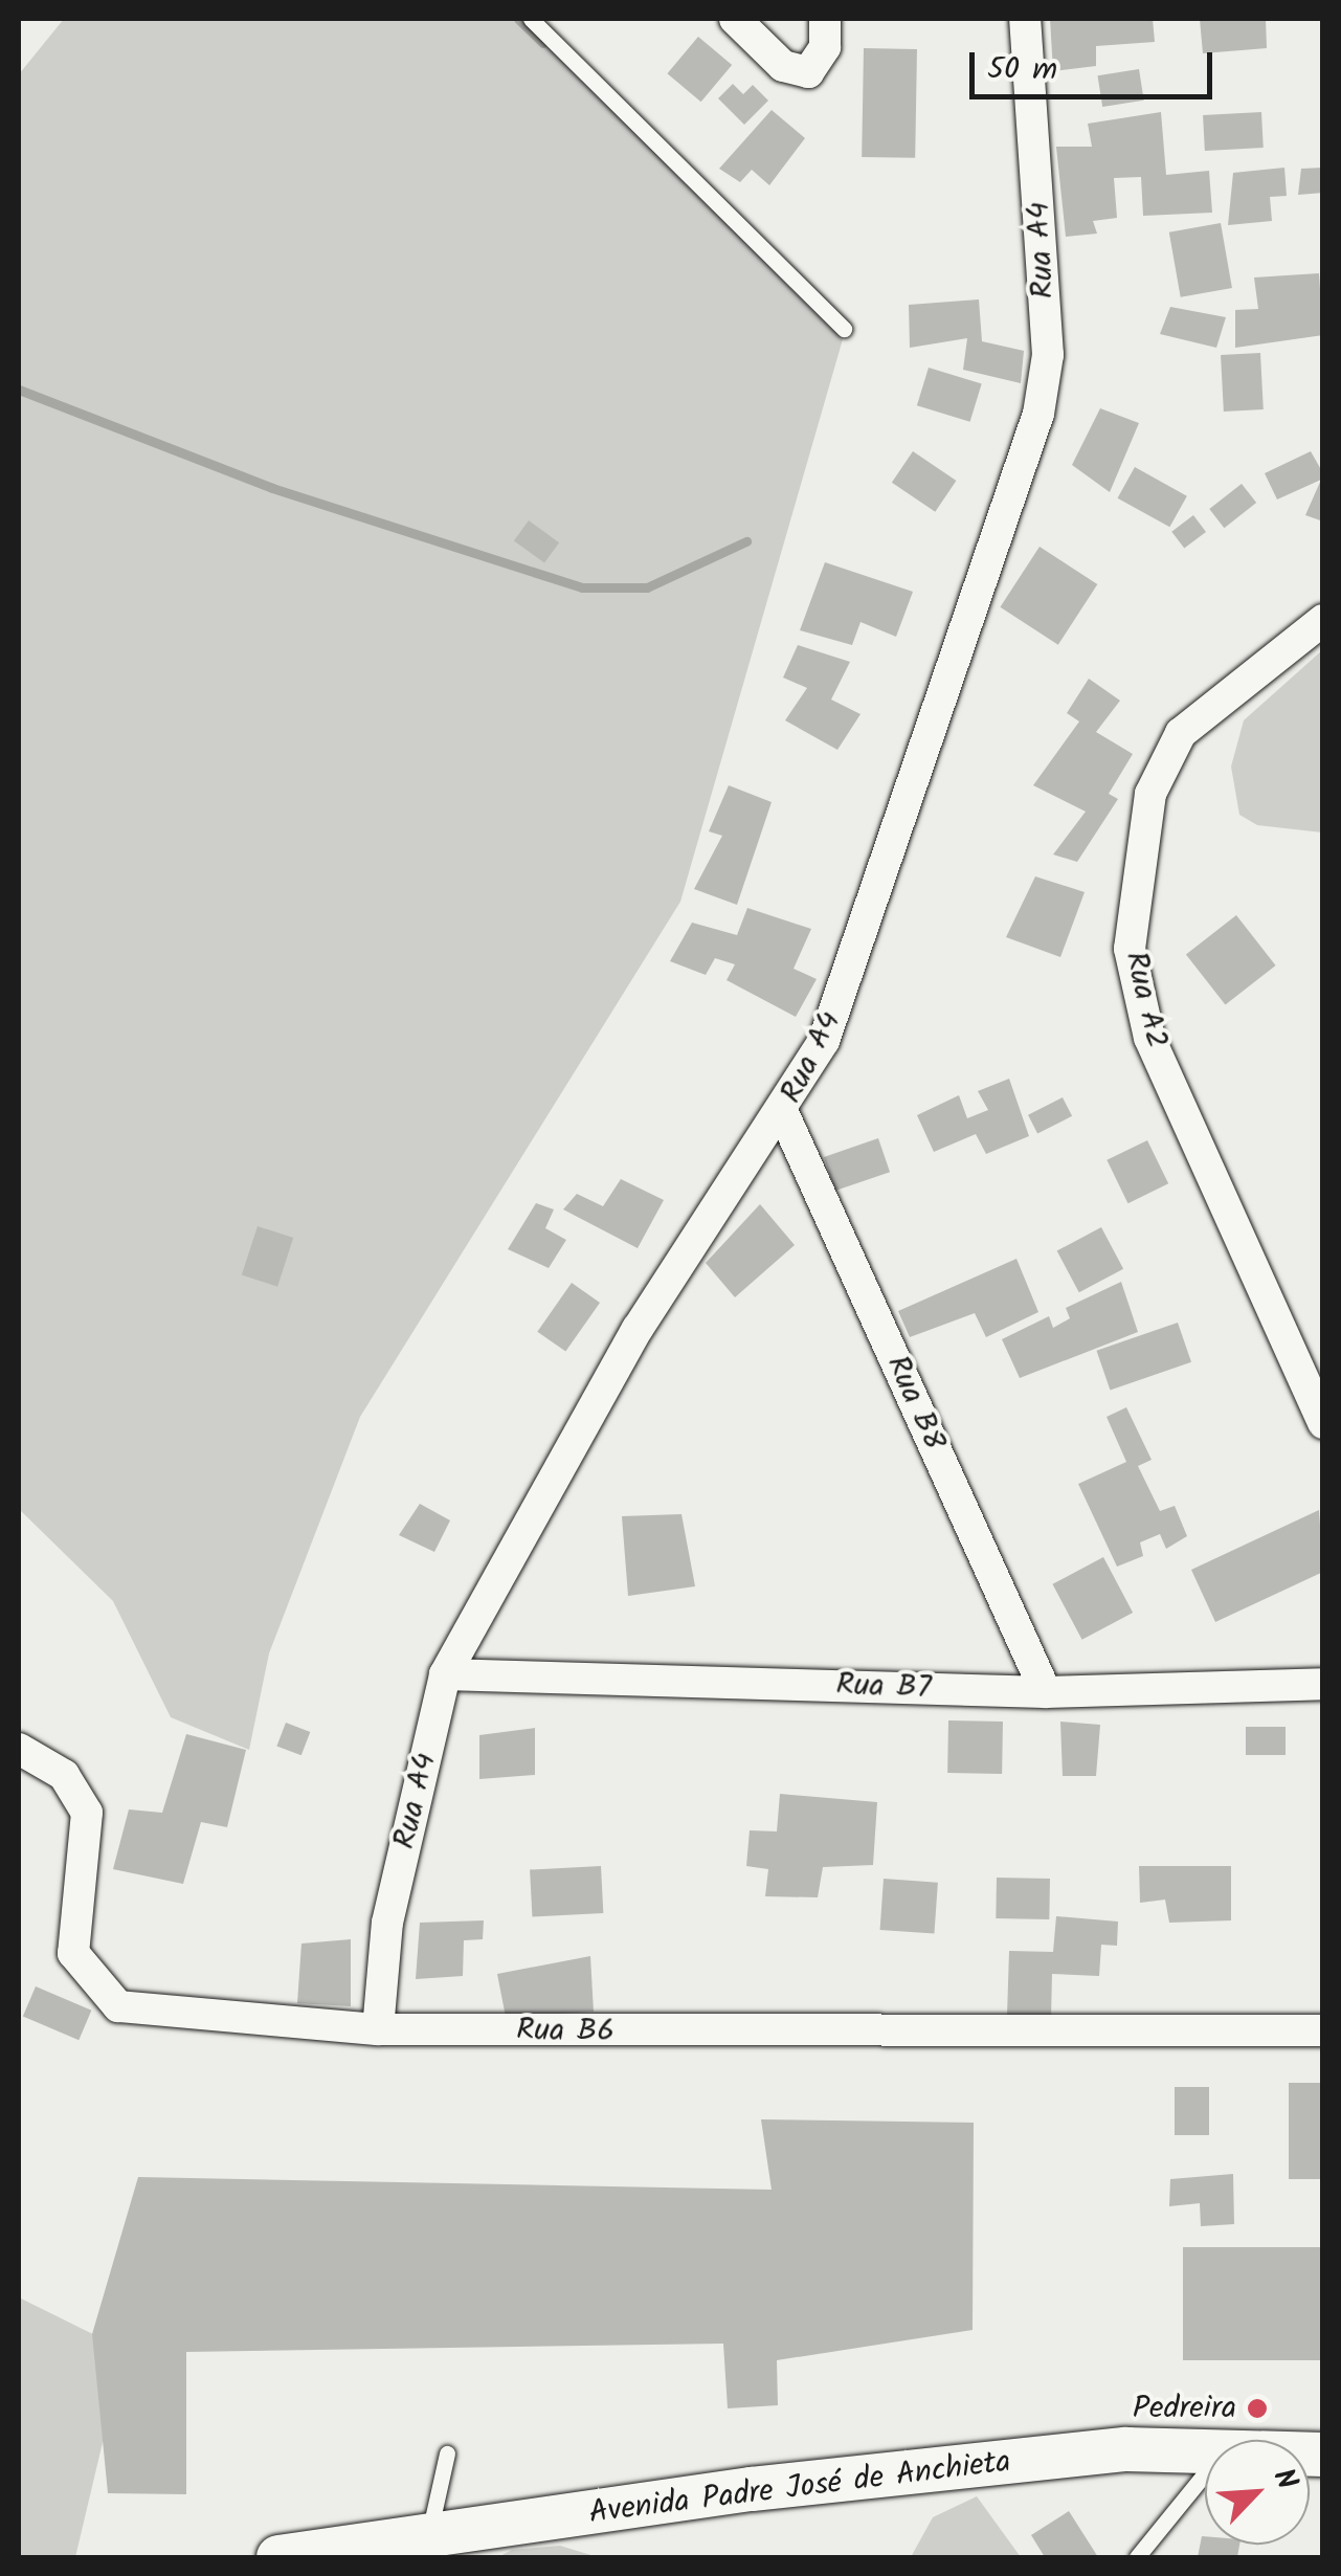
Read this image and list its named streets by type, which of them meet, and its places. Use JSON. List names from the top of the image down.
{
  "streets": {
    "main road": ["Avenida Padre José de Anchieta"],
    "street": [
      "Rua A4",
      "Rua A2",
      "Rua B8",
      "Rua B7",
      "Rua B6"
    ]
  },
  "crossings": [
    ["Rua A4", "Rua B8"],
    ["Rua A4", "Rua B7"],
    ["Rua A4", "Rua B6"],
    ["Rua B8", "Rua B7"]
  ],
  "places": ["Pedreira"],
  "scale_bar": "50 m",
  "north": "top right"
}
